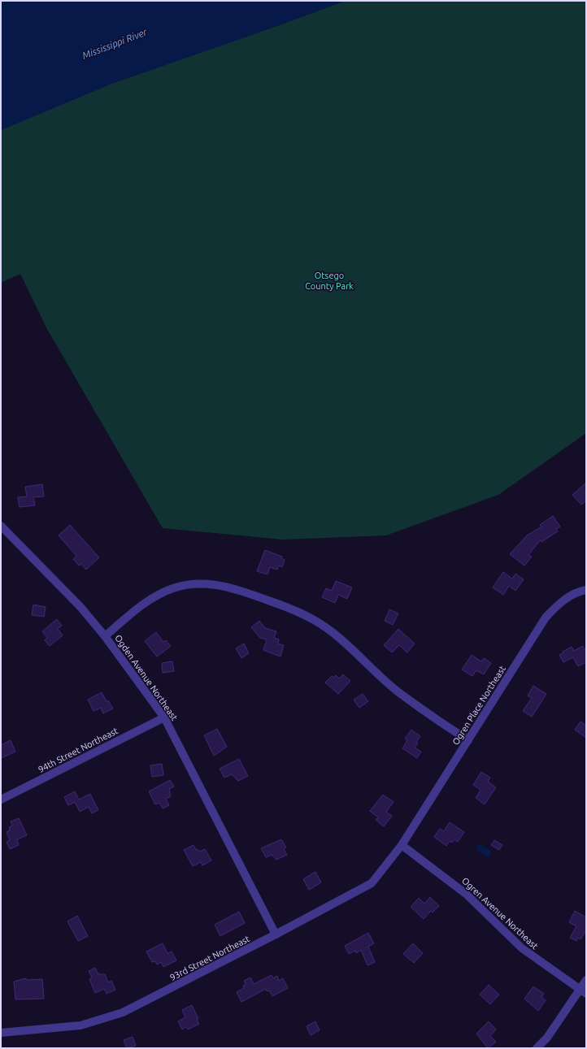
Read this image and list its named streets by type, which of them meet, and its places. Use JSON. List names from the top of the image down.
{
  "streets": {
    "street": [
      "Ogden Avenue Northeast",
      "Ogren Place Northeast",
      "94th Street Northeast",
      "Ogren Avenue Northeast",
      "93rd Street Northeast"
    ]
  },
  "crossings": [
    ["Ogden Avenue Northeast", "94th Street Northeast"],
    ["Ogden Avenue Northeast", "93rd Street Northeast"],
    ["Ogren Place Northeast", "Ogren Avenue Northeast"],
    ["Ogren Place Northeast", "93rd Street Northeast"],
    ["Ogren Avenue Northeast", "93rd Street Northeast"]
  ],
  "water": ["Mississippi River"],
  "parks": ["Otsego County Park"]
}
